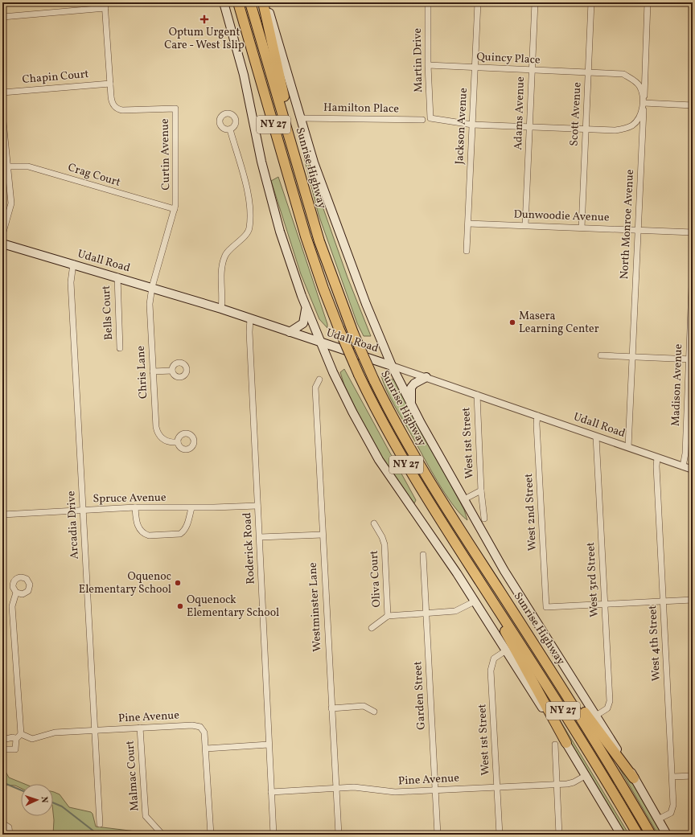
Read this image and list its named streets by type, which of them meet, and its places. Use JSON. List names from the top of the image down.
{
  "streets": {
    "highway": ["NY 27", "Sunrise Highway"],
    "main road": ["Udall Road"],
    "street": [
      "Quincy Place",
      "Martin Drive",
      "Chapin Court",
      "Hamilton Place",
      "Adams Avenue",
      "Scott Avenue",
      "Jackson Avenue",
      "Curtin Avenue",
      "Crag Court",
      "Dunwoodie Avenue",
      "North Monroe Avenue",
      "Bells Court",
      "Chris Lane",
      "Madison Avenue",
      "West 1st Street",
      "Spruce Avenue",
      "West 2nd Street",
      "Arcadia Drive",
      "Roderick Road",
      "Oliva Court",
      "West 3rd Street",
      "Westminster Lane",
      "West 4th Street",
      "Garden Street",
      "Pine Avenue",
      "Malmac Court"
    ]
  },
  "crossings": [
    ["Quincy Place", "Martin Drive"],
    ["Quincy Place", "Adams Avenue"],
    ["Quincy Place", "Scott Avenue"],
    ["Quincy Place", "Jackson Avenue"],
    ["Quincy Place", "North Monroe Avenue"],
    ["Martin Drive", "Jackson Avenue"],
    ["Chapin Court", "Curtin Avenue"],
    ["Hamilton Place", "Sunrise Highway"],
    ["Adams Avenue", "Dunwoodie Avenue"],
    ["Scott Avenue", "Dunwoodie Avenue"],
    ["Scott Avenue", "North Monroe Avenue"],
    ["Jackson Avenue", "Dunwoodie Avenue"],
    ["Curtin Avenue", "Crag Court"],
    ["Curtin Avenue", "Udall Road"],
    ["Curtin Avenue", "Chris Lane"],
    ["Sunrise Highway", "Udall Road"],
    ["Sunrise Highway", "West 1st Street"],
    ["Sunrise Highway", "West 3rd Street"],
    ["Sunrise Highway", "West 4th Street"],
    ["Dunwoodie Avenue", "North Monroe Avenue"],
    ["North Monroe Avenue", "Udall Road"],
    ["Udall Road", "Bells Court"],
    ["Udall Road", "Chris Lane"],
    ["Udall Road", "Madison Avenue"],
    ["Udall Road", "West 1st Street"],
    ["Udall Road", "West 2nd Street"],
    ["Udall Road", "Arcadia Drive"],
    ["Udall Road", "Roderick Road"],
    ["Udall Road", "West 3rd Street"],
    ["Udall Road", "West 4th Street"],
    ["West 1st Street", "Pine Avenue"],
    ["Spruce Avenue", "Arcadia Drive"],
    ["Spruce Avenue", "Roderick Road"],
    ["West 2nd Street", "West 3rd Street"],
    ["Arcadia Drive", "Pine Avenue"],
    ["Roderick Road", "Pine Avenue"],
    ["Westminster Lane", "Pine Avenue"],
    ["Garden Street", "Pine Avenue"],
    ["Pine Avenue", "Malmac Court"]
  ],
  "places": {
    "health": ["Optum Urgent Care - West Islip"],
    "other": ["Masera Learning Center", "Oquenoc Elementary School", "Oquenock Elementary School"]
  },
  "north": "right"
}
